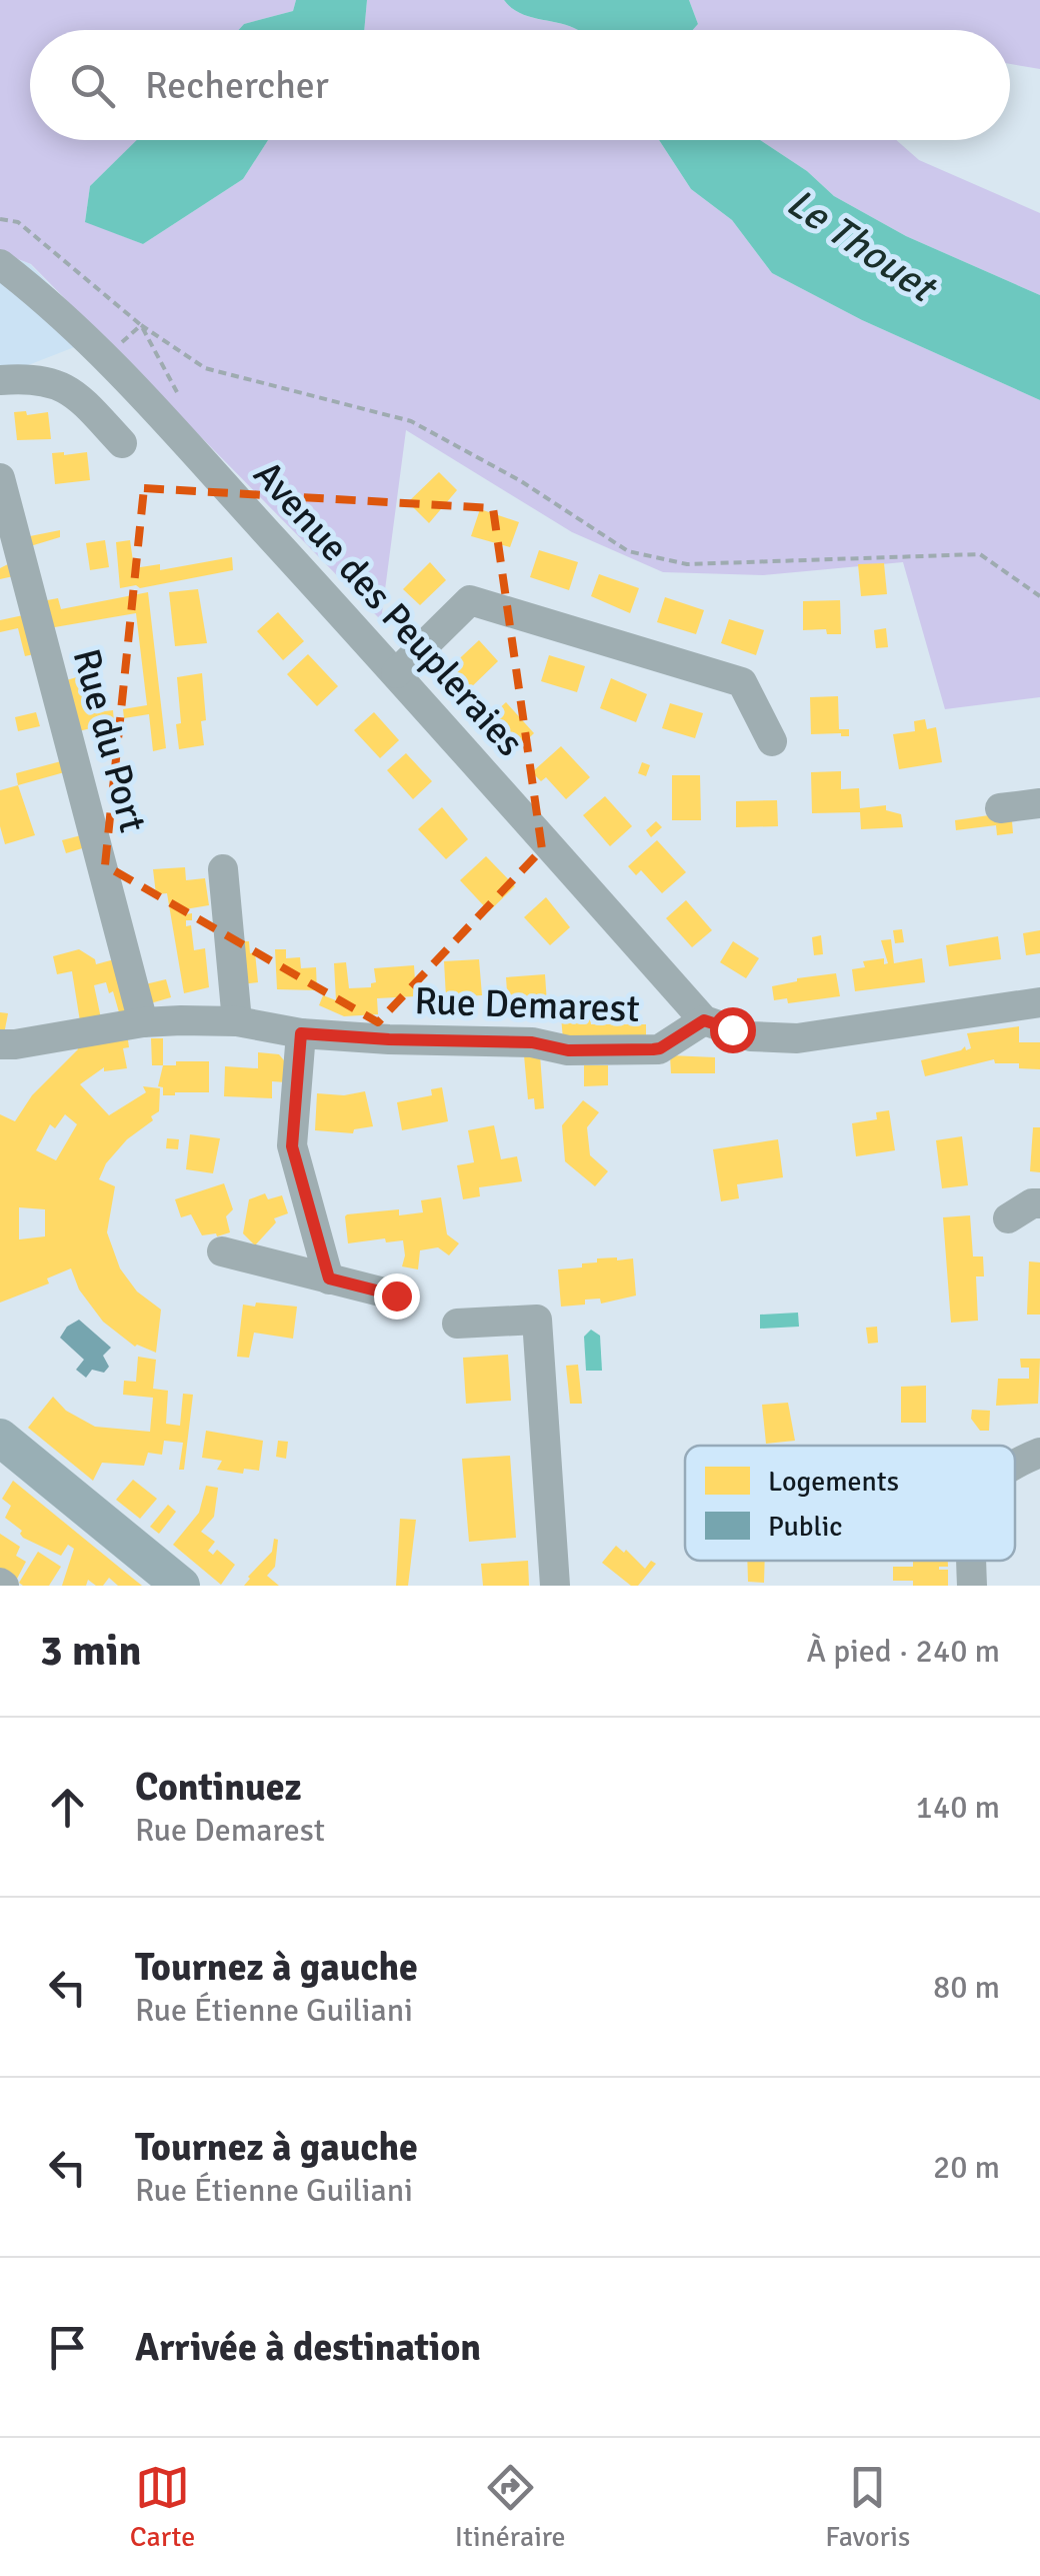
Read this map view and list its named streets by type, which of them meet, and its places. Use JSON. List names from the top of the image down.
{
  "streets": {
    "street": ["Avenue des Peupleraies", "Rue du Port", "Rue Demarest"]
  },
  "crossings": [
    ["Avenue des Peupleraies", "Rue Demarest"],
    ["Rue du Port", "Rue Demarest"]
  ],
  "water": ["Le Thouet"],
  "legend": ["Logements", "Public"],
  "page": {
    "search": "Rechercher",
    "heading": ["3 min", "À pied · 240 m"],
    "list": [
      ["Continuez", "Rue Demarest", "140 m"],
      ["Tournez à gauche", "Rue Étienne Guiliani", "80 m"],
      ["Tournez à gauche", "Rue Étienne Guiliani", "20 m"],
      "Arrivée à destination"
    ],
    "nav": ["Carte", "Itinéraire", "Favoris"]
  }
}
